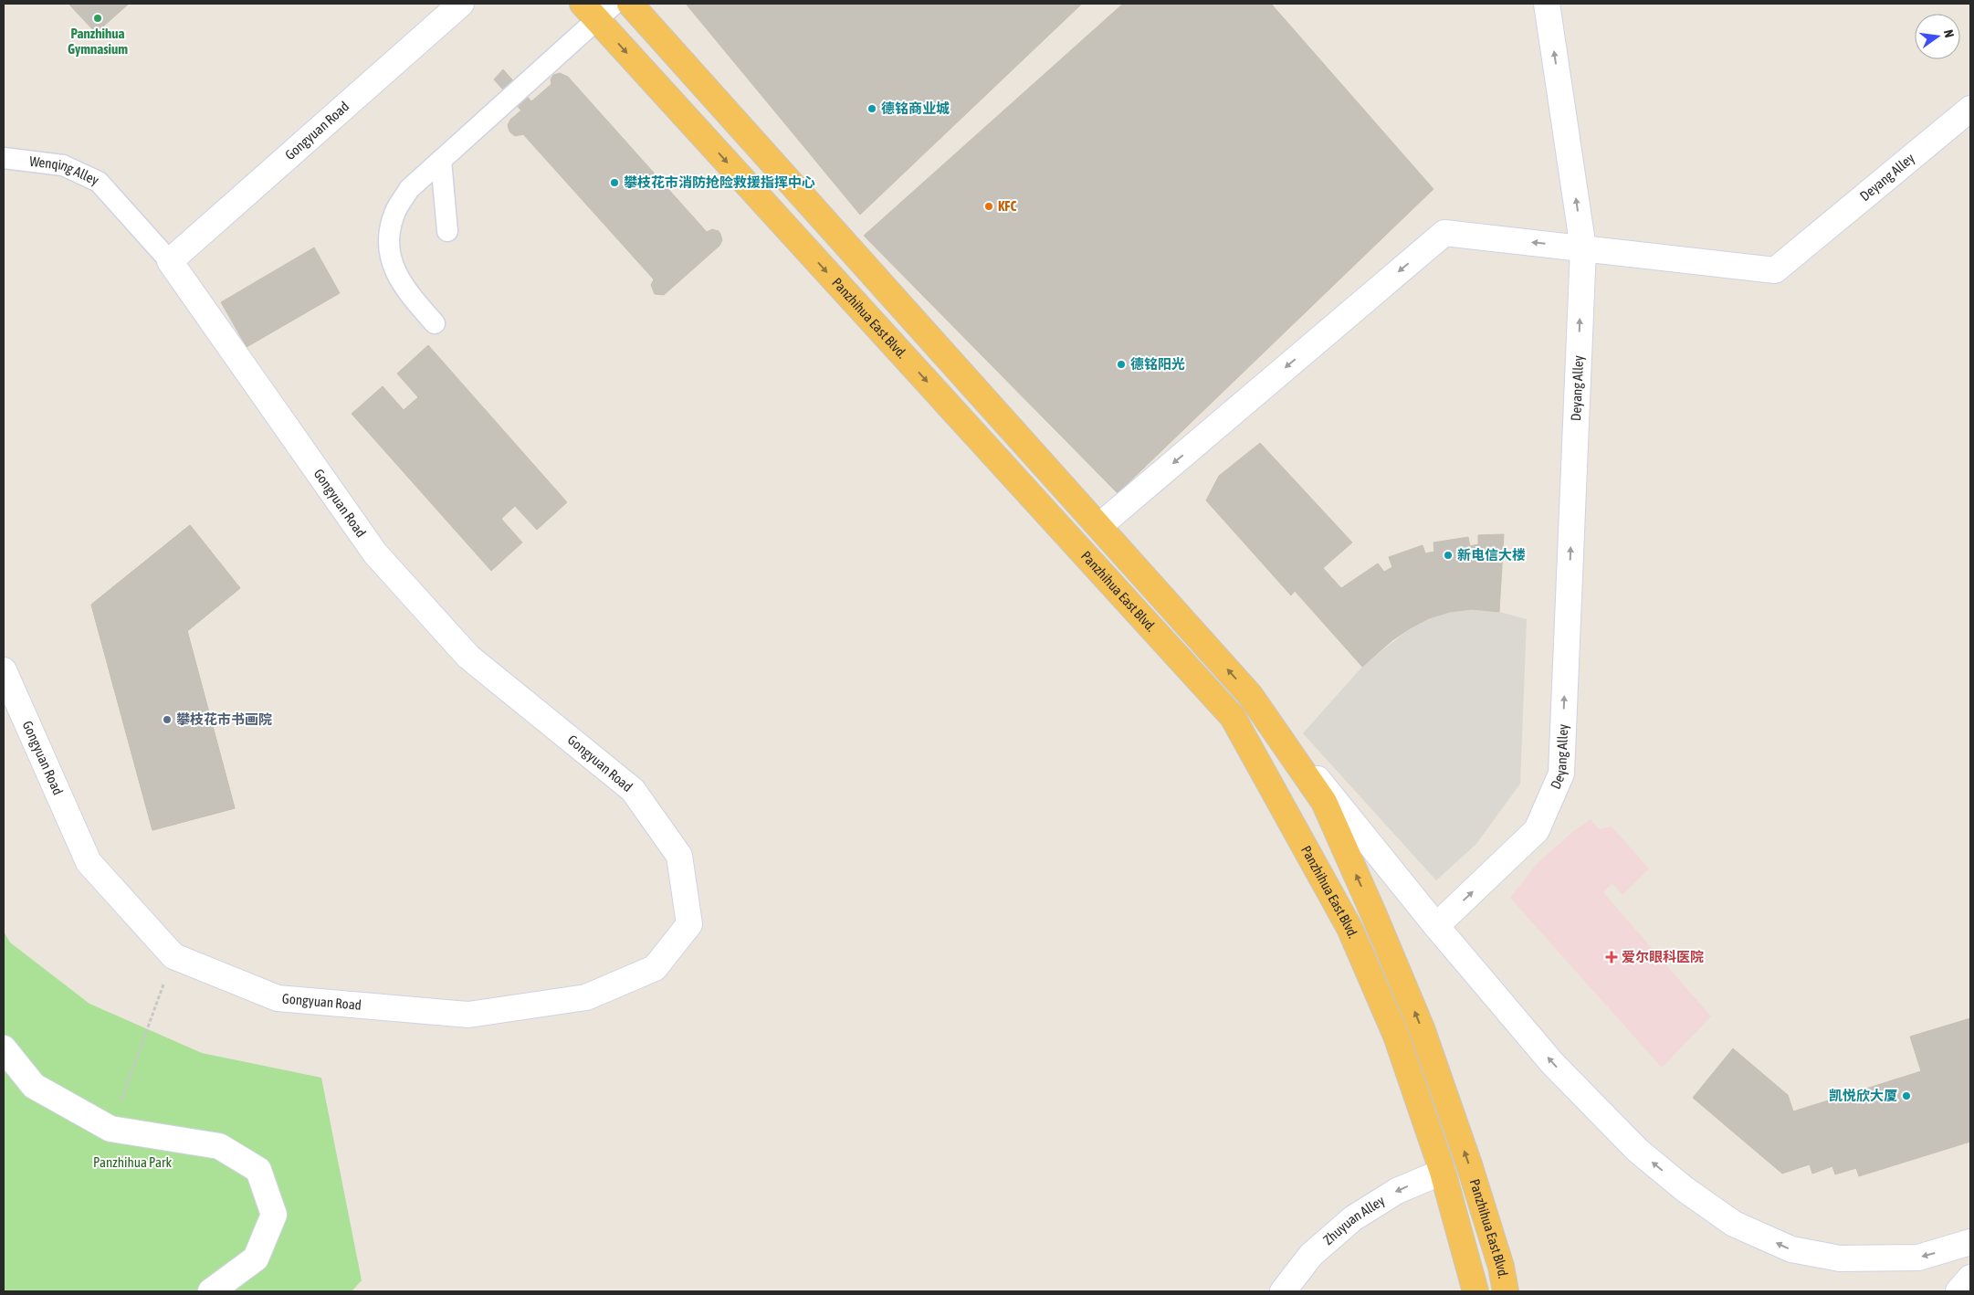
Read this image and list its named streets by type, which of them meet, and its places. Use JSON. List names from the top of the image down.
{
  "streets": {
    "highway": ["Panzhihua East Blvd."],
    "street": ["Gongyuan Road", "Deyang Alley", "Zhuyuan Alley"],
    "lane": ["Wenqing Alley"]
  },
  "crossings": [
    ["Gongyuan Road", "Wenqing Alley"],
    ["Panzhihua East Blvd.", "Zhuyuan Alley"]
  ],
  "one_way": ["Deyang Alley", "Zhuyuan Alley"],
  "parks": ["Panzhihua Park"],
  "places": {
    "other": [
      "Panzhihua Gymnasium",
      "德铭商业城",
      "攀枝花市消防抢险救援指挥中心",
      "KFC",
      "德铭阳光",
      "新电信大楼",
      "攀枝花市书画院",
      "凯悦欣大厦"
    ],
    "health": ["爱尔眼科医院"]
  },
  "north": "right"
}
